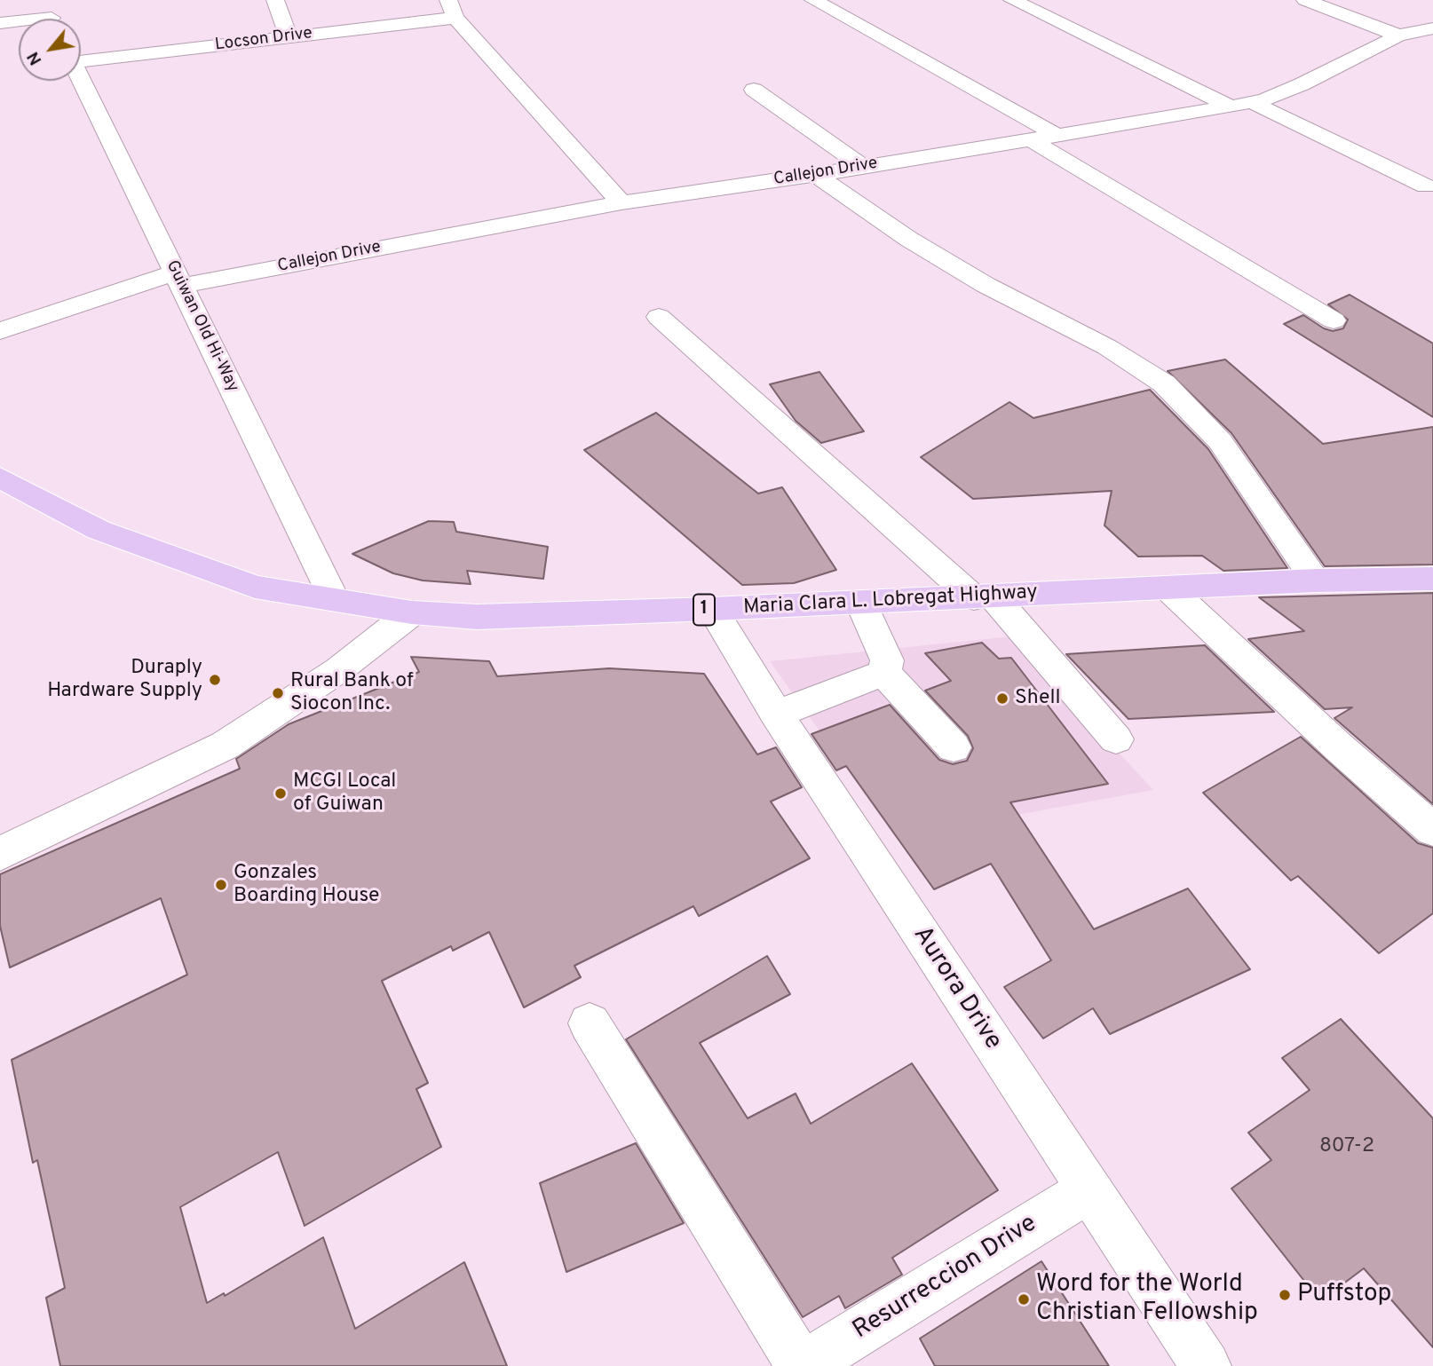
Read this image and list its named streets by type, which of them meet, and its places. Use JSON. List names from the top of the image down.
{
  "streets": {
    "highway": ["Maria Clara L. Lobregat Highway", "1"],
    "street": [
      "Locson Drive",
      "Callejon Drive",
      "Guiwan Old Hi-Way",
      "Aurora Drive",
      "Resurreccion Drive"
    ]
  },
  "crossings": [
    ["Callejon Drive", "Guiwan Old Hi-Way"],
    ["Guiwan Old Hi-Way", "Maria Clara L. Lobregat Highway"],
    ["Maria Clara L. Lobregat Highway", "Aurora Drive"],
    ["Aurora Drive", "Resurreccion Drive"]
  ],
  "places": [
    "Duraply Hardware Supply",
    "Rural Bank of Siocon Inc.",
    "Shell",
    "MCGI Local of Guiwan",
    "Gonzales Boarding House",
    "Puffstop",
    "Word for the World Christian Fellowship"
  ],
  "house_numbers": ["807-2"],
  "north": "bottom left"
}
